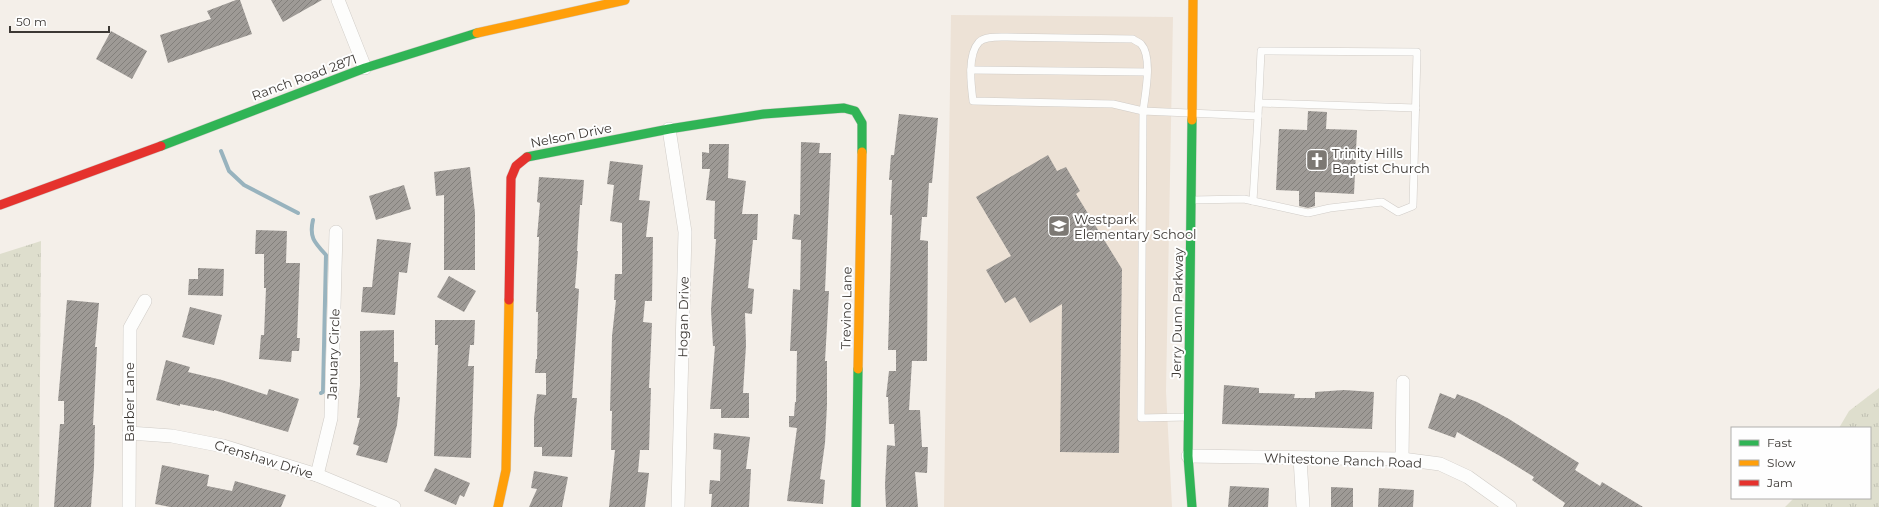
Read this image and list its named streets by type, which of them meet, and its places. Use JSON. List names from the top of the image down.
{
  "streets": {
    "street": [
      "Ranch Road 2871",
      "Nelson Drive",
      "Trevino Lane",
      "Jerry Dunn Parkway",
      "Hogan Drive",
      "January Circle",
      "Barber Lane",
      "Crenshaw Drive",
      "Whitestone Ranch Road"
    ]
  },
  "crossings": [
    ["Nelson Drive", "Trevino Lane"],
    ["Nelson Drive", "Hogan Drive"],
    ["Jerry Dunn Parkway", "Whitestone Ranch Road"],
    ["January Circle", "Crenshaw Drive"],
    ["Barber Lane", "Crenshaw Drive"]
  ],
  "places": {
    "church": ["Trinity Hills Baptist Church"],
    "school or university": ["Westpark Elementary School"]
  },
  "legend": ["Fast", "Slow", "Jam"],
  "scale_bar": "50 m"
}
